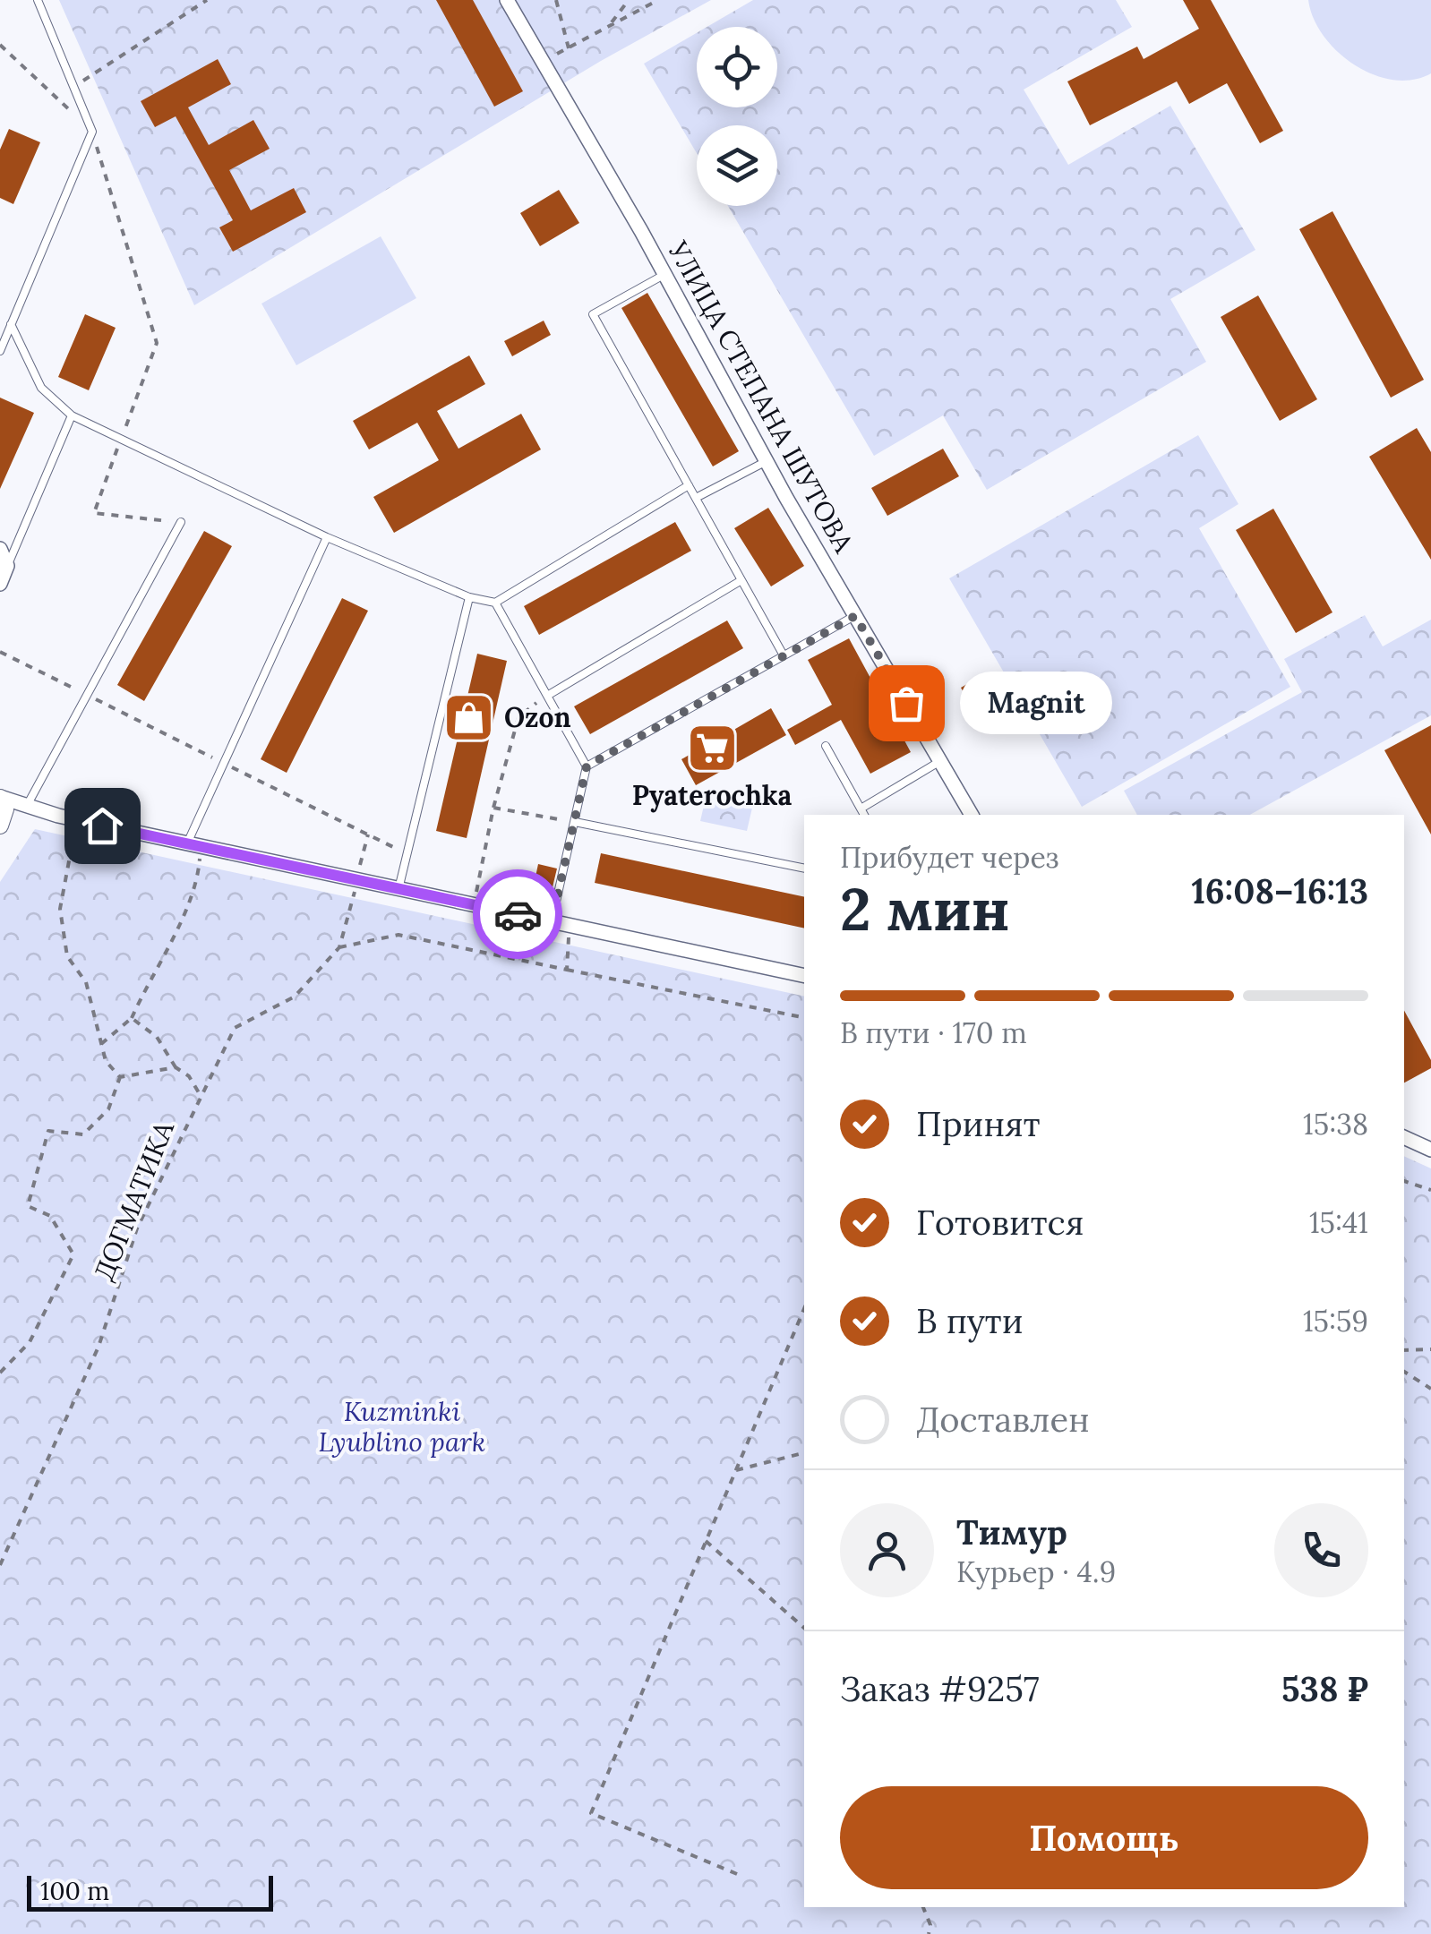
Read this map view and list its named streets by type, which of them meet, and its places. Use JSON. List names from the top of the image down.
{
  "streets": {
    "street": ["УЛИЦА СТЕПАНА ШУТОВА"],
    "path": ["ДОГМАТИКА"]
  },
  "parks": ["Kuzminki Lyublino park"],
  "places": {
    "other": ["Magnit"],
    "shop": ["Ozon"],
    "supermarket": ["Pyaterochka"]
  },
  "scale_bar": "100 m",
  "page": {
    "bubble": "Magnit",
    "heading": ["2 мин", "Прибудет через", "16:08–16:13"],
    "panel": [
      "Тимур",
      "Курьер · 4.9",
      "Заказ #9257",
      "538 ₽"
    ],
    "bar": "В пути · 170 m",
    "list": [
      ["Принят", "15:38"],
      ["Готовится", "15:41"],
      ["В пути", "15:59"],
      "Доставлен"
    ],
    "buttons": "Помощь",
    "scale": "100 m"
  }
}
